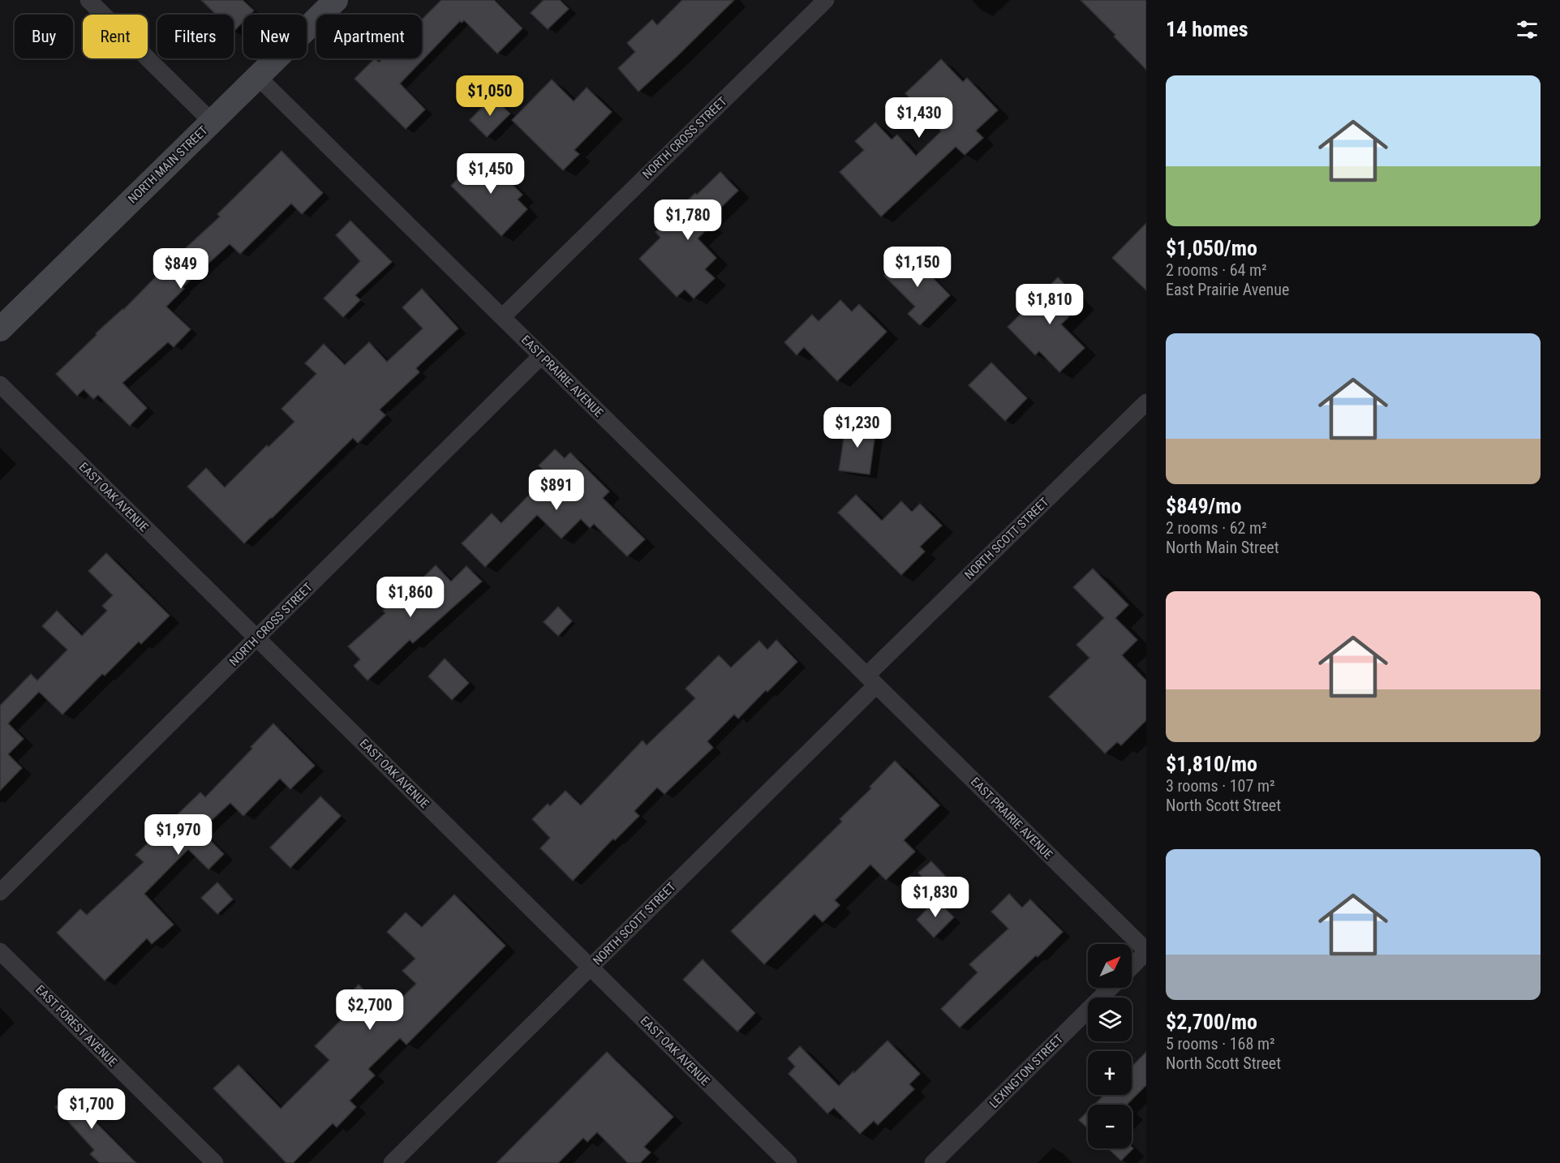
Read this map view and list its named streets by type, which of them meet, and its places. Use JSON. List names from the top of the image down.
{
  "streets": {
    "street": [
      "NORTH CROSS STREET",
      "NORTH MAIN STREET",
      "EAST PRAIRIE AVENUE",
      "EAST OAK AVENUE",
      "NORTH SCOTT STREET",
      "EAST FOREST AVENUE",
      "LEXINGTON STREET"
    ]
  },
  "crossings": [
    ["NORTH CROSS STREET", "EAST PRAIRIE AVENUE"],
    ["NORTH CROSS STREET", "EAST OAK AVENUE"],
    ["NORTH MAIN STREET", "EAST PRAIRIE AVENUE"],
    ["EAST PRAIRIE AVENUE", "NORTH SCOTT STREET"],
    ["EAST OAK AVENUE", "NORTH SCOTT STREET"]
  ],
  "north": "top right",
  "page": {
    "heading": "14 homes",
    "chip": [
      "Buy",
      "Rent",
      "Filters",
      "New",
      "Apartment"
    ],
    "list": [
      {
        "name": "$1,050/mo",
        "note": "2 rooms · 64 m² · East Prairie Avenue"
      },
      {
        "name": "$849/mo",
        "note": "2 rooms · 62 m² · North Main Street"
      },
      {
        "name": "$1,810/mo",
        "note": "3 rooms · 107 m² · North Scott Street"
      },
      {
        "name": "$2,700/mo",
        "note": "5 rooms · 168 m² · North Scott Street"
      }
    ],
    "price": [
      "$1,050",
      "$1,430",
      "$1,450",
      "$1,780",
      "$1,150",
      "$849",
      "$1,810",
      "$1,230",
      "$891",
      "$1,860",
      "$1,970",
      "$1,830",
      "$2,700",
      "$1,700"
    ],
    "map_buttons": ["+", "−"]
  }
}
